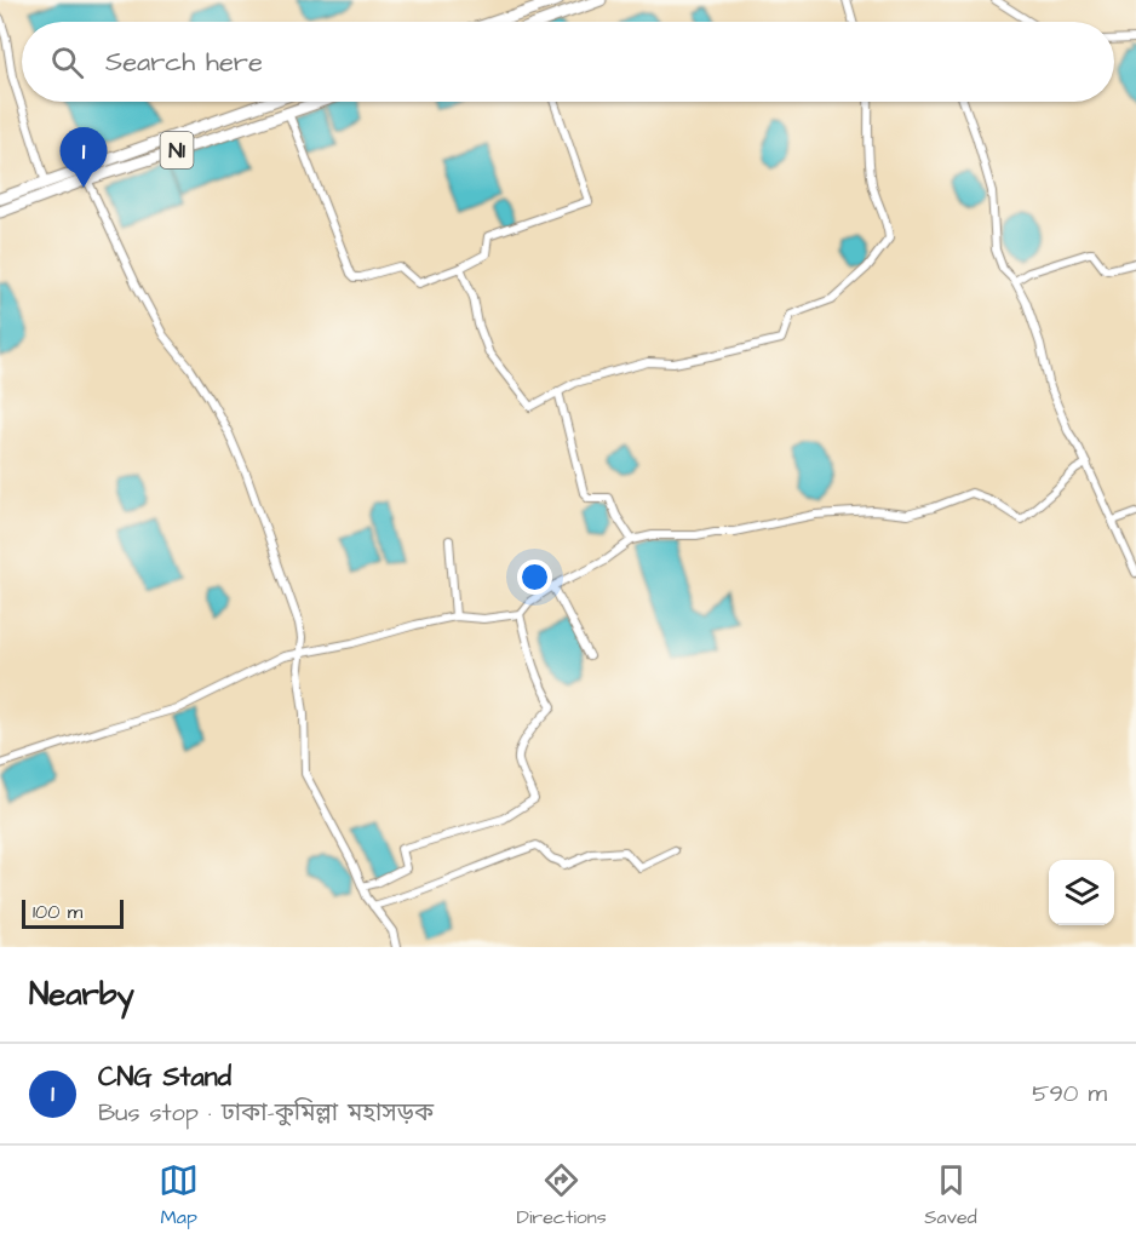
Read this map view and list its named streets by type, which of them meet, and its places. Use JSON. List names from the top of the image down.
{
  "streets": {
    "highway": ["N1"]
  },
  "scale_bar": "100 m",
  "page": {
    "search": "Search here",
    "pins": "1",
    "scale": "100 m",
    "heading": "Nearby",
    "list": [
      {
        "mark": "1",
        "name": "CNG Stand",
        "note": "Bus stop · ঢাকা–কুমিল্লা মহাসড়ক",
        "value": "590 m"
      }
    ],
    "nav": ["Map", "Directions", "Saved"]
  }
}
